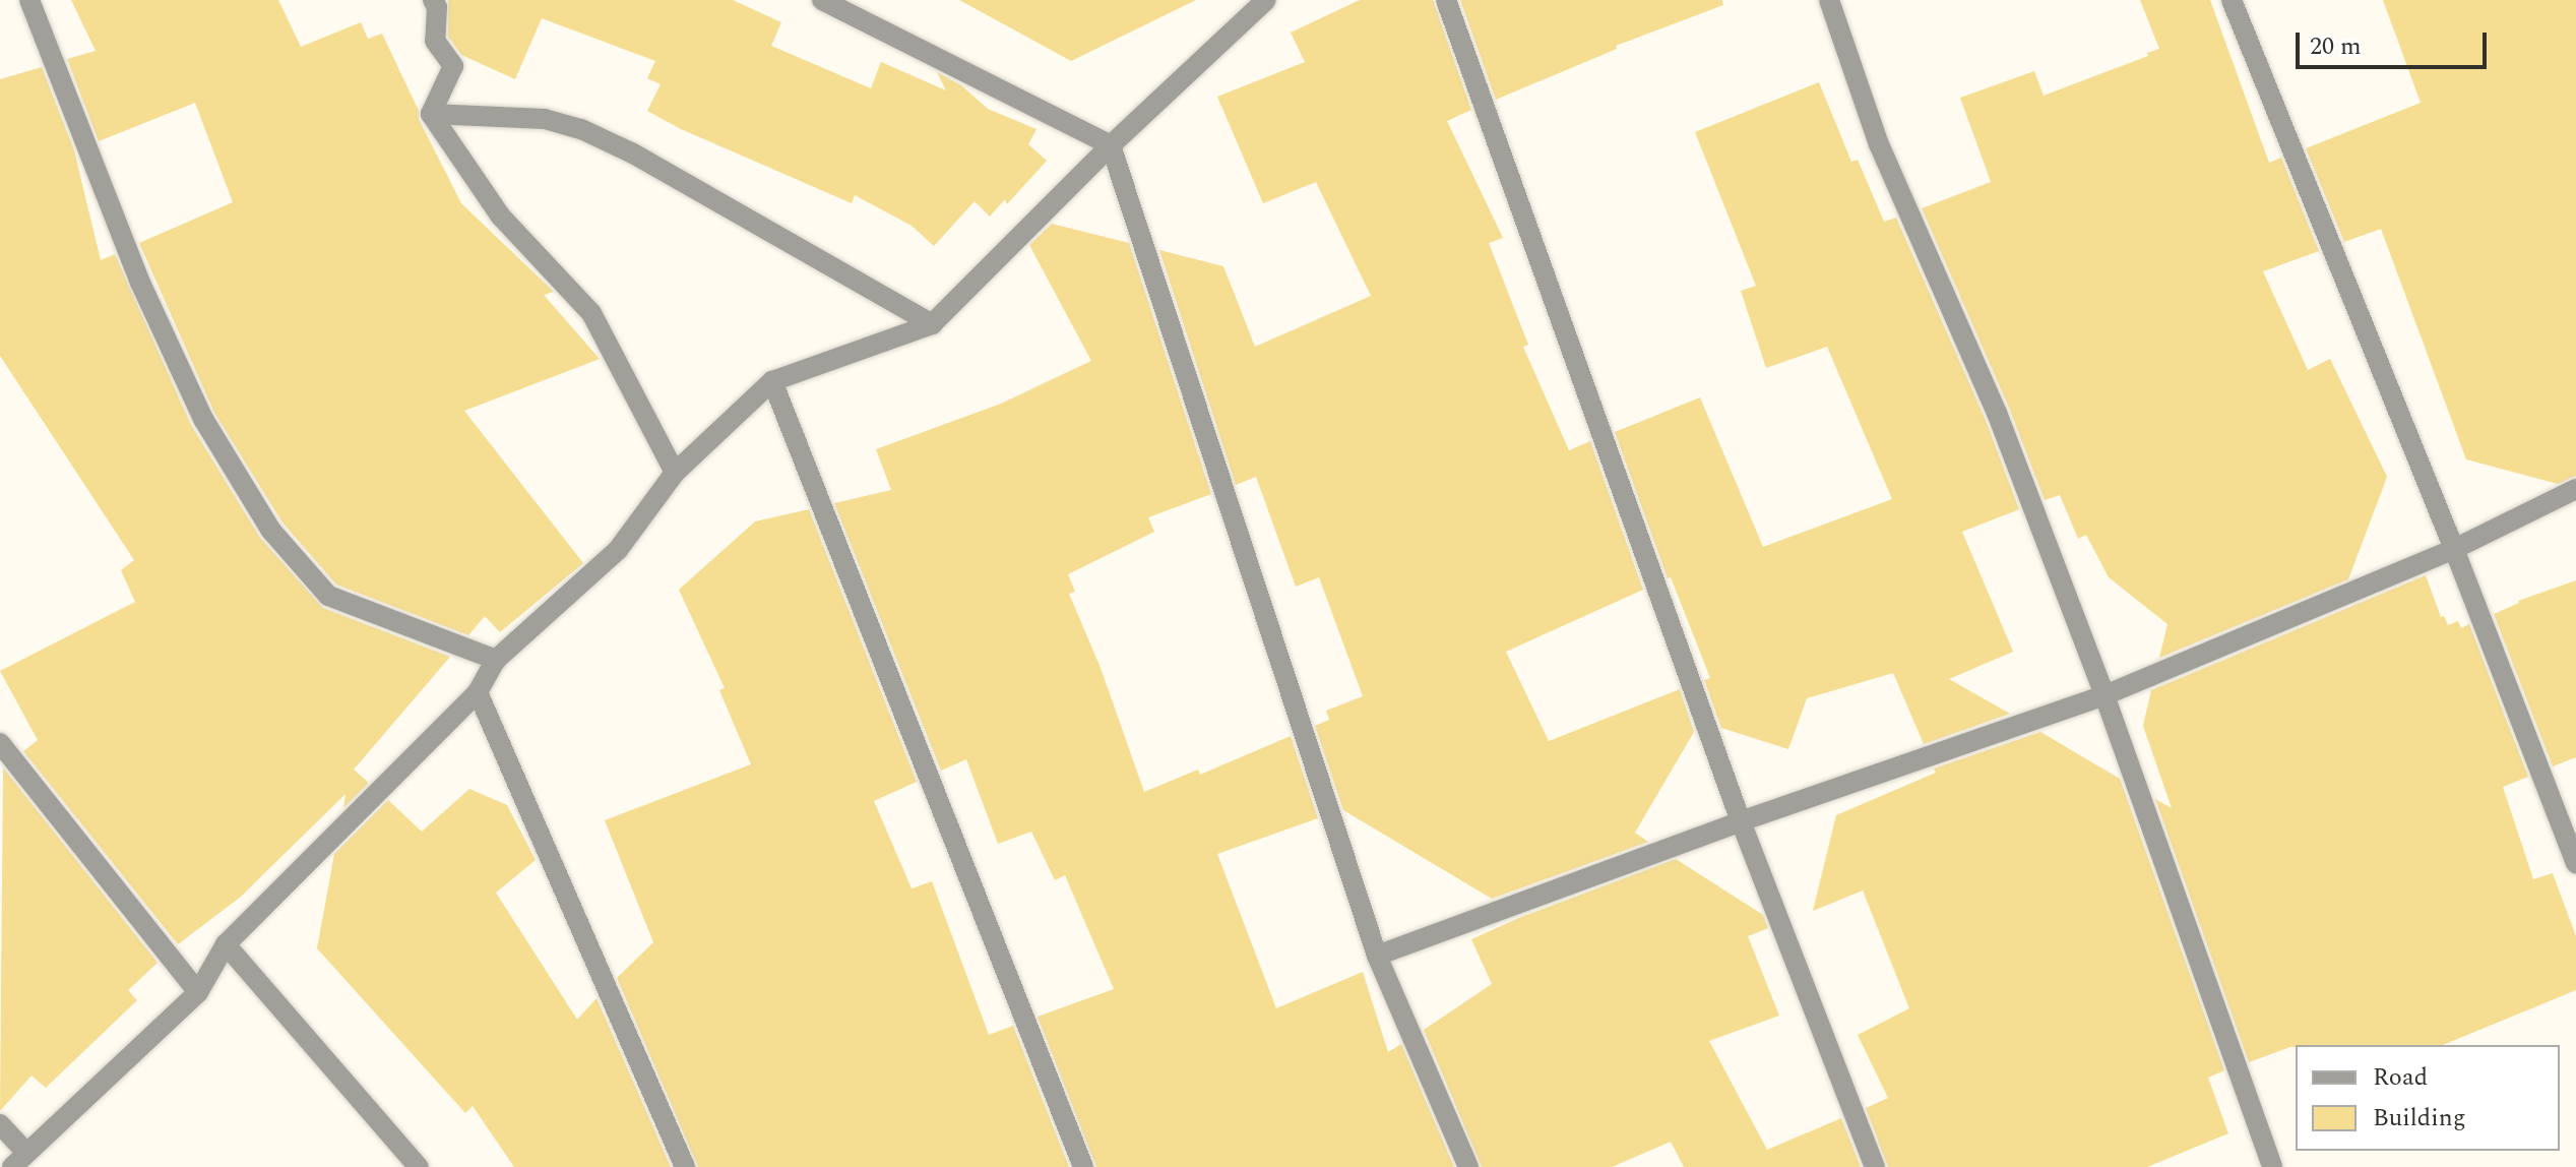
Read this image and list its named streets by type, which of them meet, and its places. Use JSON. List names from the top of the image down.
{
  "legend": ["Road", "Building"],
  "scale_bar": "20 m"
}
